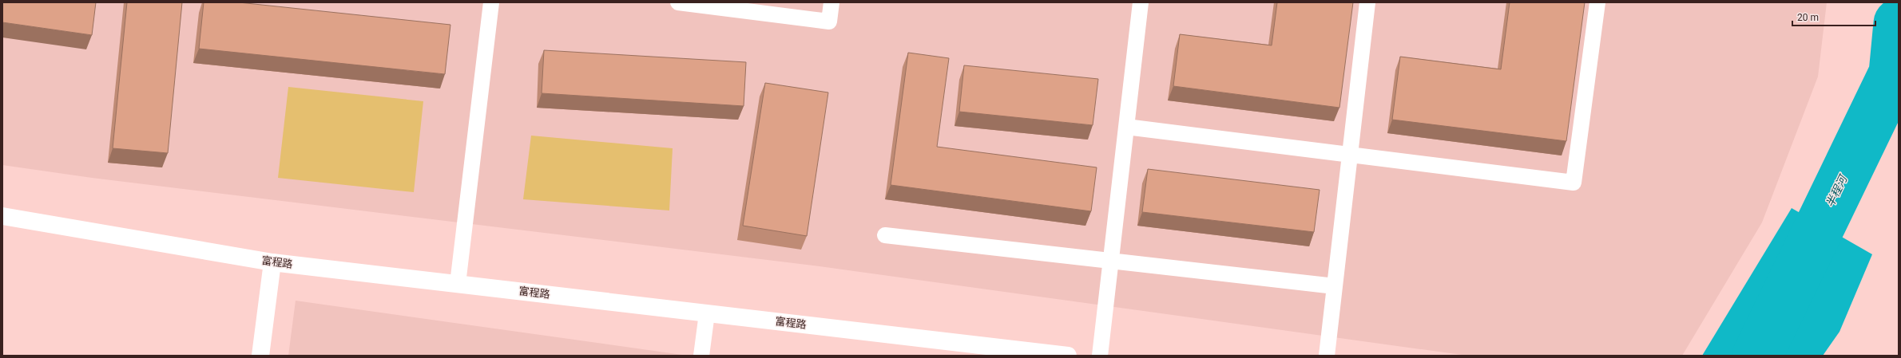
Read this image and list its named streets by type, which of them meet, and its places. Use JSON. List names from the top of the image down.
{
  "streets": {
    "main road": ["富程路"]
  },
  "water": ["半程河"],
  "scale_bar": "20 m"
}
